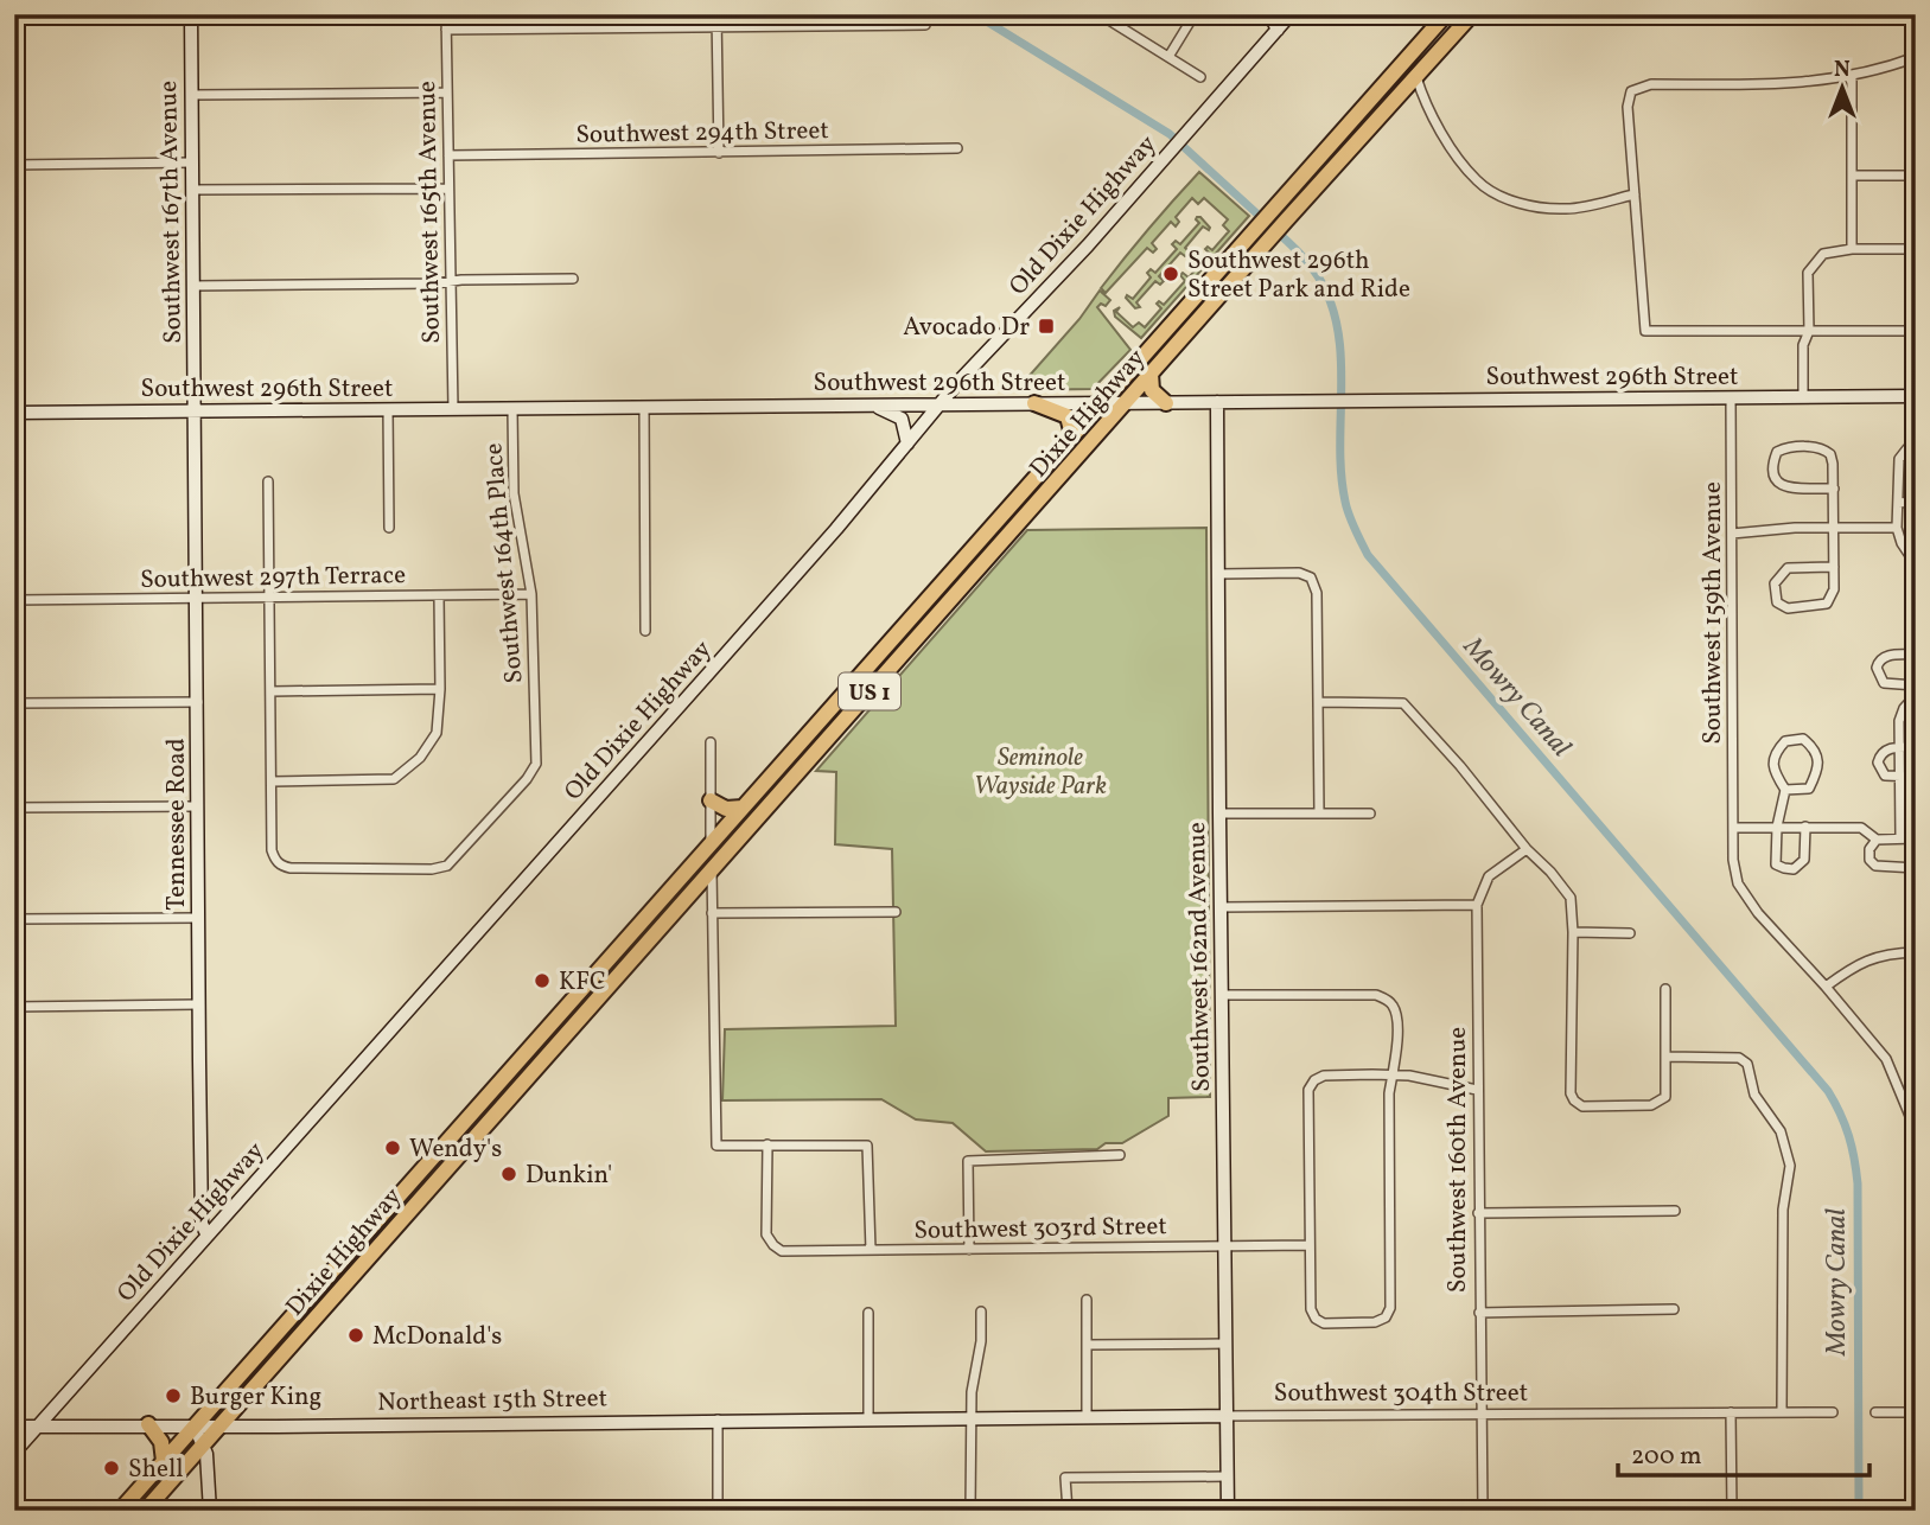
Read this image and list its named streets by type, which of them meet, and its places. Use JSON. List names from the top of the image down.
{
  "streets": {
    "highway": ["Dixie Highway", "US 1"],
    "street": [
      "Southwest 294th Street",
      "Southwest 167th Avenue",
      "Southwest 165th Avenue",
      "Old Dixie Highway",
      "Southwest 296th Street",
      "Southwest 164th Place",
      "Southwest 297th Terrace",
      "Southwest 159th Avenue",
      "Tennessee Road",
      "Southwest 162nd Avenue",
      "Southwest 160th Avenue",
      "Southwest 303rd Street",
      "Southwest 304th Street",
      "Northeast 15th Street"
    ]
  },
  "crossings": [
    ["Southwest 294th Street", "Southwest 165th Avenue"],
    ["Southwest 167th Avenue", "Southwest 296th Street"],
    ["Southwest 167th Avenue", "Tennessee Road"],
    ["Southwest 165th Avenue", "Southwest 296th Street"],
    ["Old Dixie Highway", "Southwest 296th Street"],
    ["Old Dixie Highway", "Tennessee Road"],
    ["Old Dixie Highway", "Northeast 15th Street"],
    ["Southwest 296th Street", "Dixie Highway"],
    ["Southwest 296th Street", "Southwest 164th Place"],
    ["Southwest 296th Street", "Southwest 159th Avenue"],
    ["Southwest 296th Street", "Tennessee Road"],
    ["Southwest 296th Street", "Southwest 162nd Avenue"],
    ["Dixie Highway", "US 1"],
    ["Dixie Highway", "Northeast 15th Street"],
    ["Southwest 164th Place", "Southwest 297th Terrace"],
    ["Southwest 297th Terrace", "Tennessee Road"],
    ["Southwest 162nd Avenue", "Southwest 303rd Street"],
    ["Southwest 162nd Avenue", "Southwest 304th Street"],
    ["Southwest 160th Avenue", "Southwest 304th Street"],
    ["Southwest 304th Street", "Northeast 15th Street"]
  ],
  "water": ["Mowry Canal"],
  "parks": ["Seminole Wayside Park"],
  "places": {
    "other": [
      "Southwest 296th Street Park and Ride",
      "KFC",
      "Wendy's",
      "Dunkin'",
      "McDonald's",
      "Burger King",
      "Shell"
    ],
    "transit": ["Avocado Dr"]
  },
  "scale_bar": "200 m",
  "north": "top"
}
